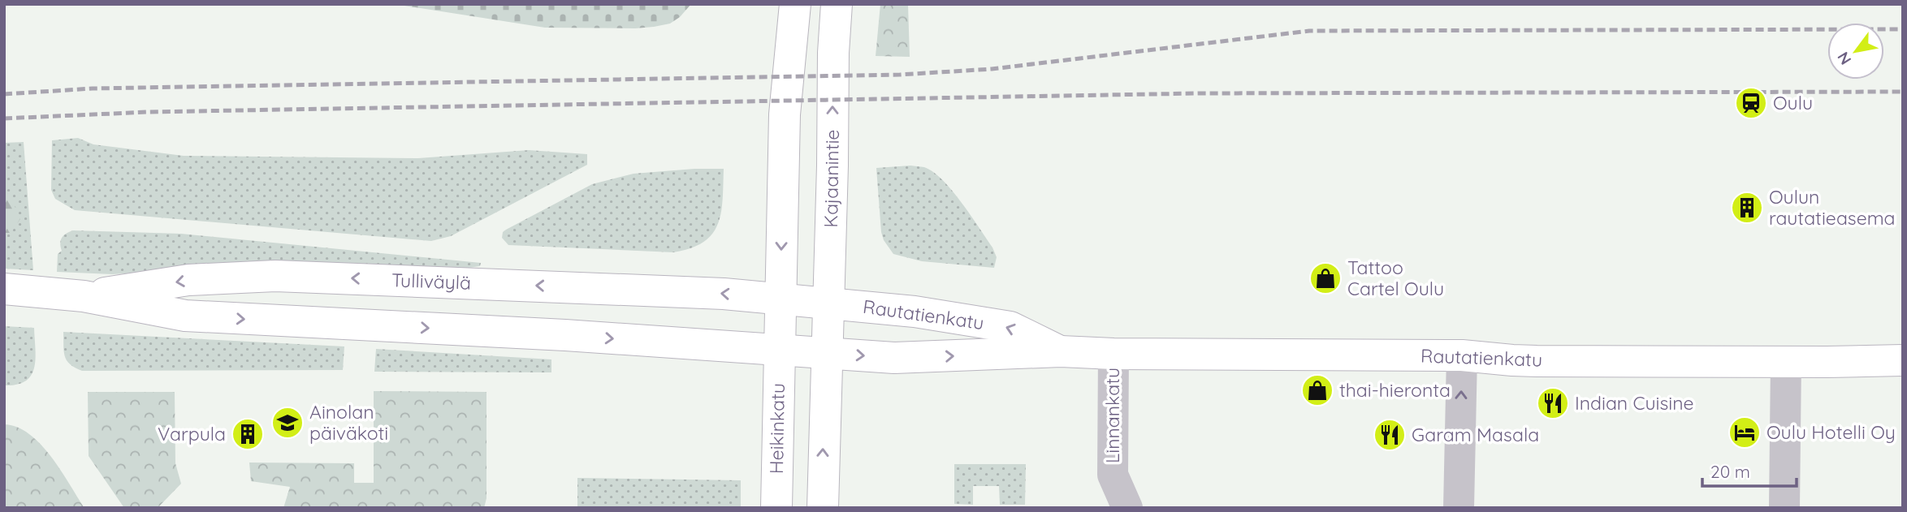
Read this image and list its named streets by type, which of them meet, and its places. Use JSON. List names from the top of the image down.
{
  "streets": {
    "main road": [
      "Kajaanintie",
      "Tulliväylä",
      "Rautatienkatu",
      "Heikinkatu"
    ],
    "street": ["Linnankatu"]
  },
  "crossings": [
    ["Kajaanintie", "Rautatienkatu"],
    ["Tulliväylä", "Rautatienkatu"],
    ["Tulliväylä", "Heikinkatu"],
    ["Rautatienkatu", "Linnankatu"],
    ["Rautatienkatu", "Heikinkatu"]
  ],
  "places": {
    "station": ["Oulu"],
    "building": ["Oulun rautatieasema", "Varpula"],
    "shop": ["Tattoo Cartel Oulu", "thai-hieronta"],
    "restaurant": ["Indian Cuisine", "Garam Masala"],
    "school or university": ["Ainolan päiväkoti"],
    "hotel": ["Oulu Hotelli Oy"]
  },
  "scale_bar": "20 m",
  "north": "bottom left"
}
